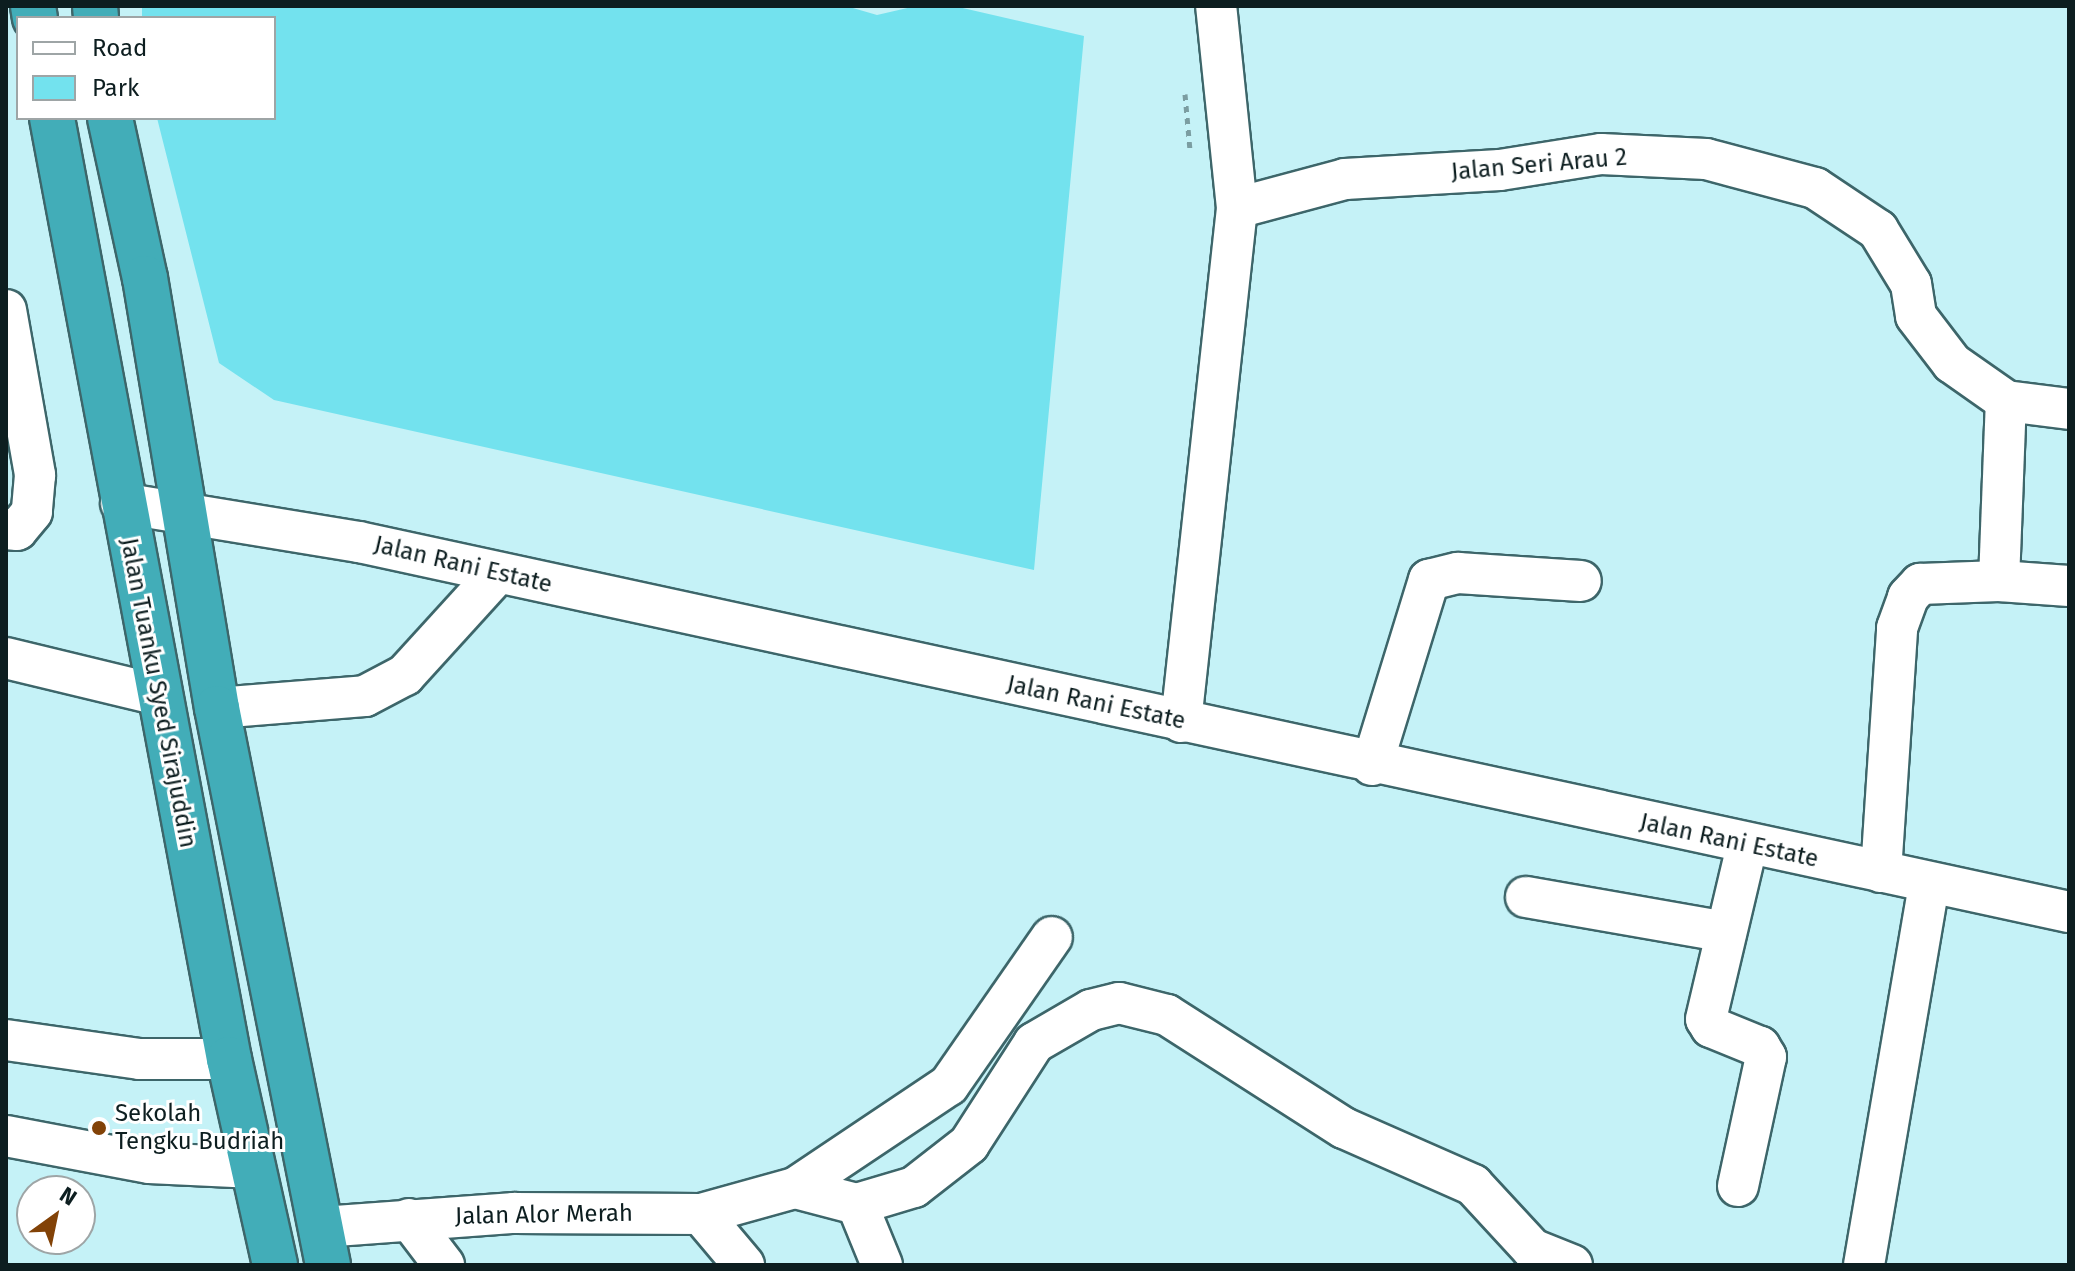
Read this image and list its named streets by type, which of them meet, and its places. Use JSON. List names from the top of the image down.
{
  "streets": {
    "highway": ["Jalan Tuanku Syed Sirajuddin"],
    "street": ["Jalan Seri Arau 2", "Jalan Rani Estate", "Jalan Alor Merah"]
  },
  "crossings": [
    ["Jalan Rani Estate", "Jalan Tuanku Syed Sirajuddin"]
  ],
  "places": ["Sekolah Tengku Budriah"],
  "legend": ["Road", "Park"],
  "north": "top right"
}
